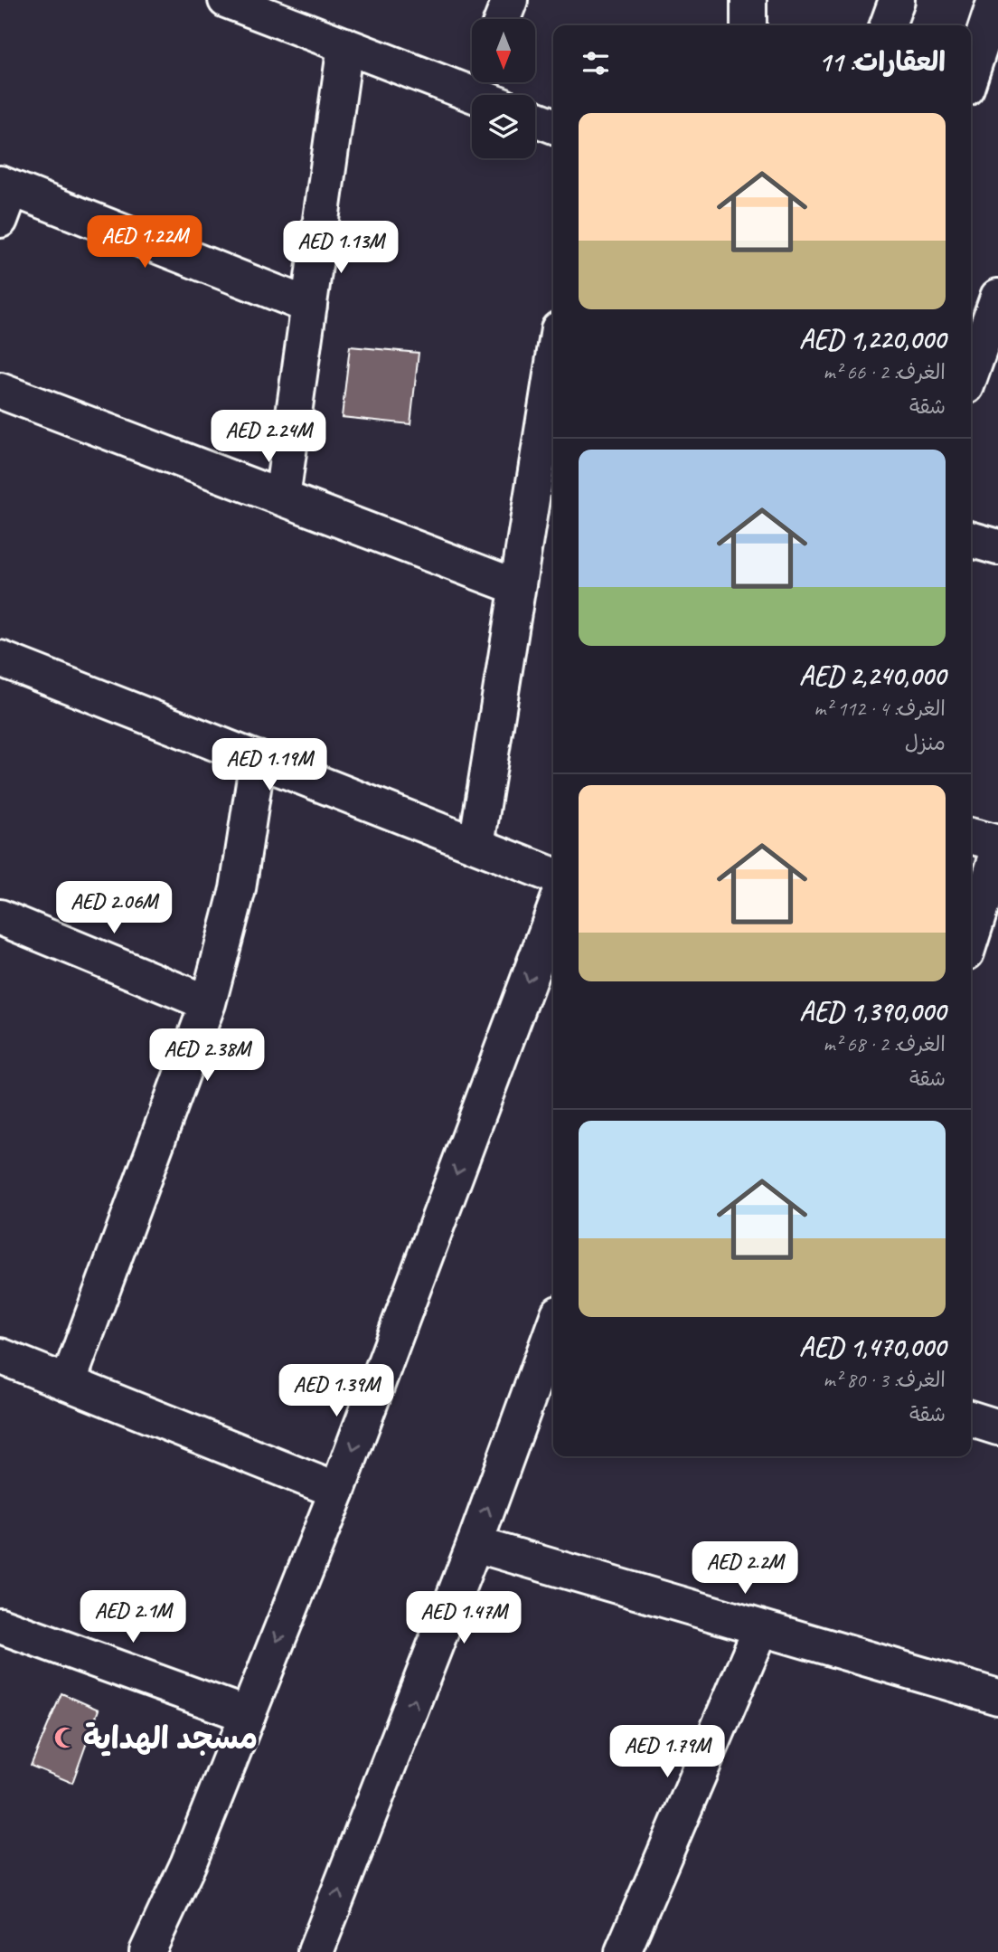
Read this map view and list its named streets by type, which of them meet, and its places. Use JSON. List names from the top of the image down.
{
  "places": {
    "mosque": ["مسجد الهداية"]
  },
  "north": "bottom",
  "page": {
    "heading": "العقارات: 11",
    "list": [
      {
        "name": "AED 1,220,000",
        "note": "الغرف: 2 · 66 m² · شقة"
      },
      {
        "name": "AED 2,240,000",
        "note": "الغرف: 4 · 112 m² · منزل"
      },
      {
        "name": "AED 1,390,000",
        "note": "الغرف: 2 · 68 m² · شقة"
      },
      {
        "name": "AED 1,470,000",
        "note": "الغرف: 3 · 80 m² · شقة"
      }
    ],
    "price": [
      "AED 1.22M",
      "AED 1.13M",
      "AED 2.24M",
      "AED 1.19M",
      "AED 2.06M",
      "AED 2.38M",
      "AED 1.39M",
      "AED 2.2M",
      "AED 2.1M",
      "AED 1.47M",
      "AED 1.79M"
    ]
  }
}
